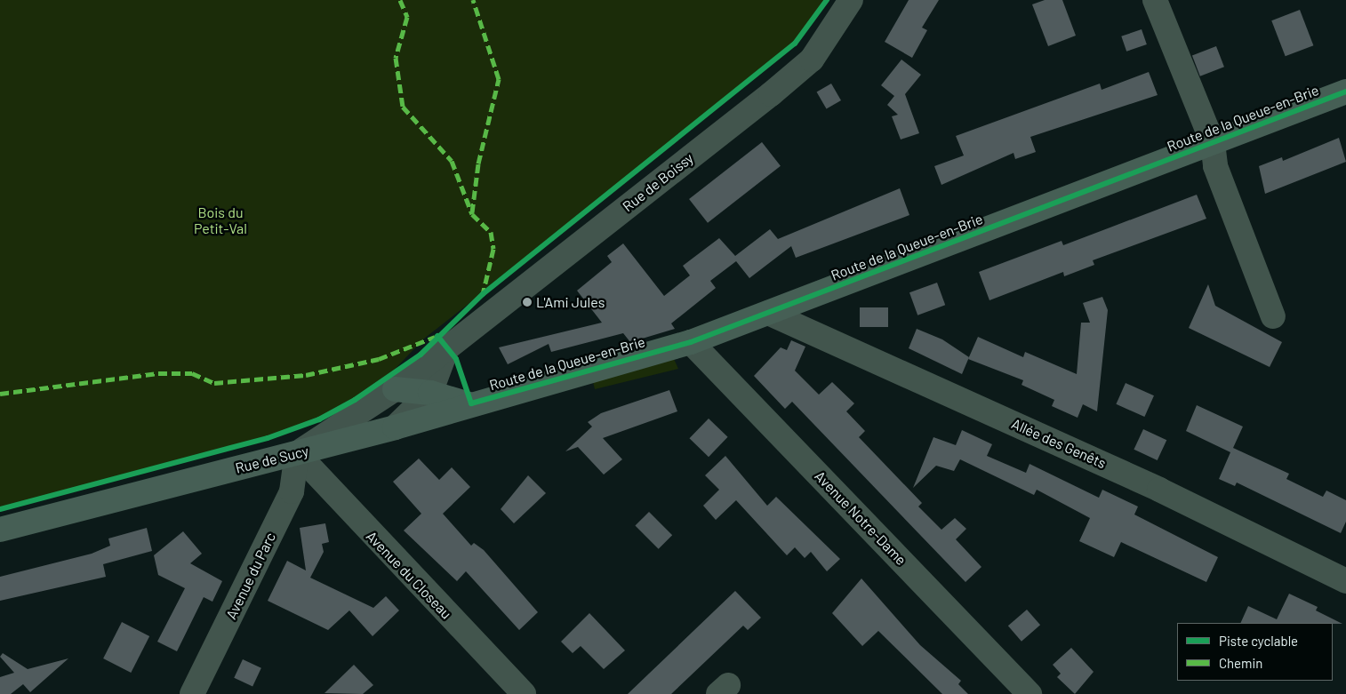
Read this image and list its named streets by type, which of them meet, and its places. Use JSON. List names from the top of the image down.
{
  "streets": {
    "main road": ["Route de la Queue-en-Brie", "Rue de Sucy"],
    "street": [
      "Rue de Boissy",
      "Allée des Genêts",
      "Avenue Notre-Dame",
      "Avenue du Closeau",
      "Avenue du Parc"
    ]
  },
  "crossings": [
    ["Route de la Queue-en-Brie", "Allée des Genêts"],
    ["Route de la Queue-en-Brie", "Rue de Sucy"],
    ["Route de la Queue-en-Brie", "Avenue Notre-Dame"],
    ["Rue de Boissy", "Rue de Sucy"],
    ["Rue de Boissy", "Avenue du Closeau"],
    ["Rue de Boissy", "Avenue du Parc"],
    ["Rue de Sucy", "Avenue du Closeau"],
    ["Rue de Sucy", "Avenue du Parc"],
    ["Avenue du Closeau", "Avenue du Parc"]
  ],
  "parks": ["Bois du Petit-Val"],
  "places": ["L'Ami Jules"],
  "legend": ["Piste cyclable", "Chemin"]
}
